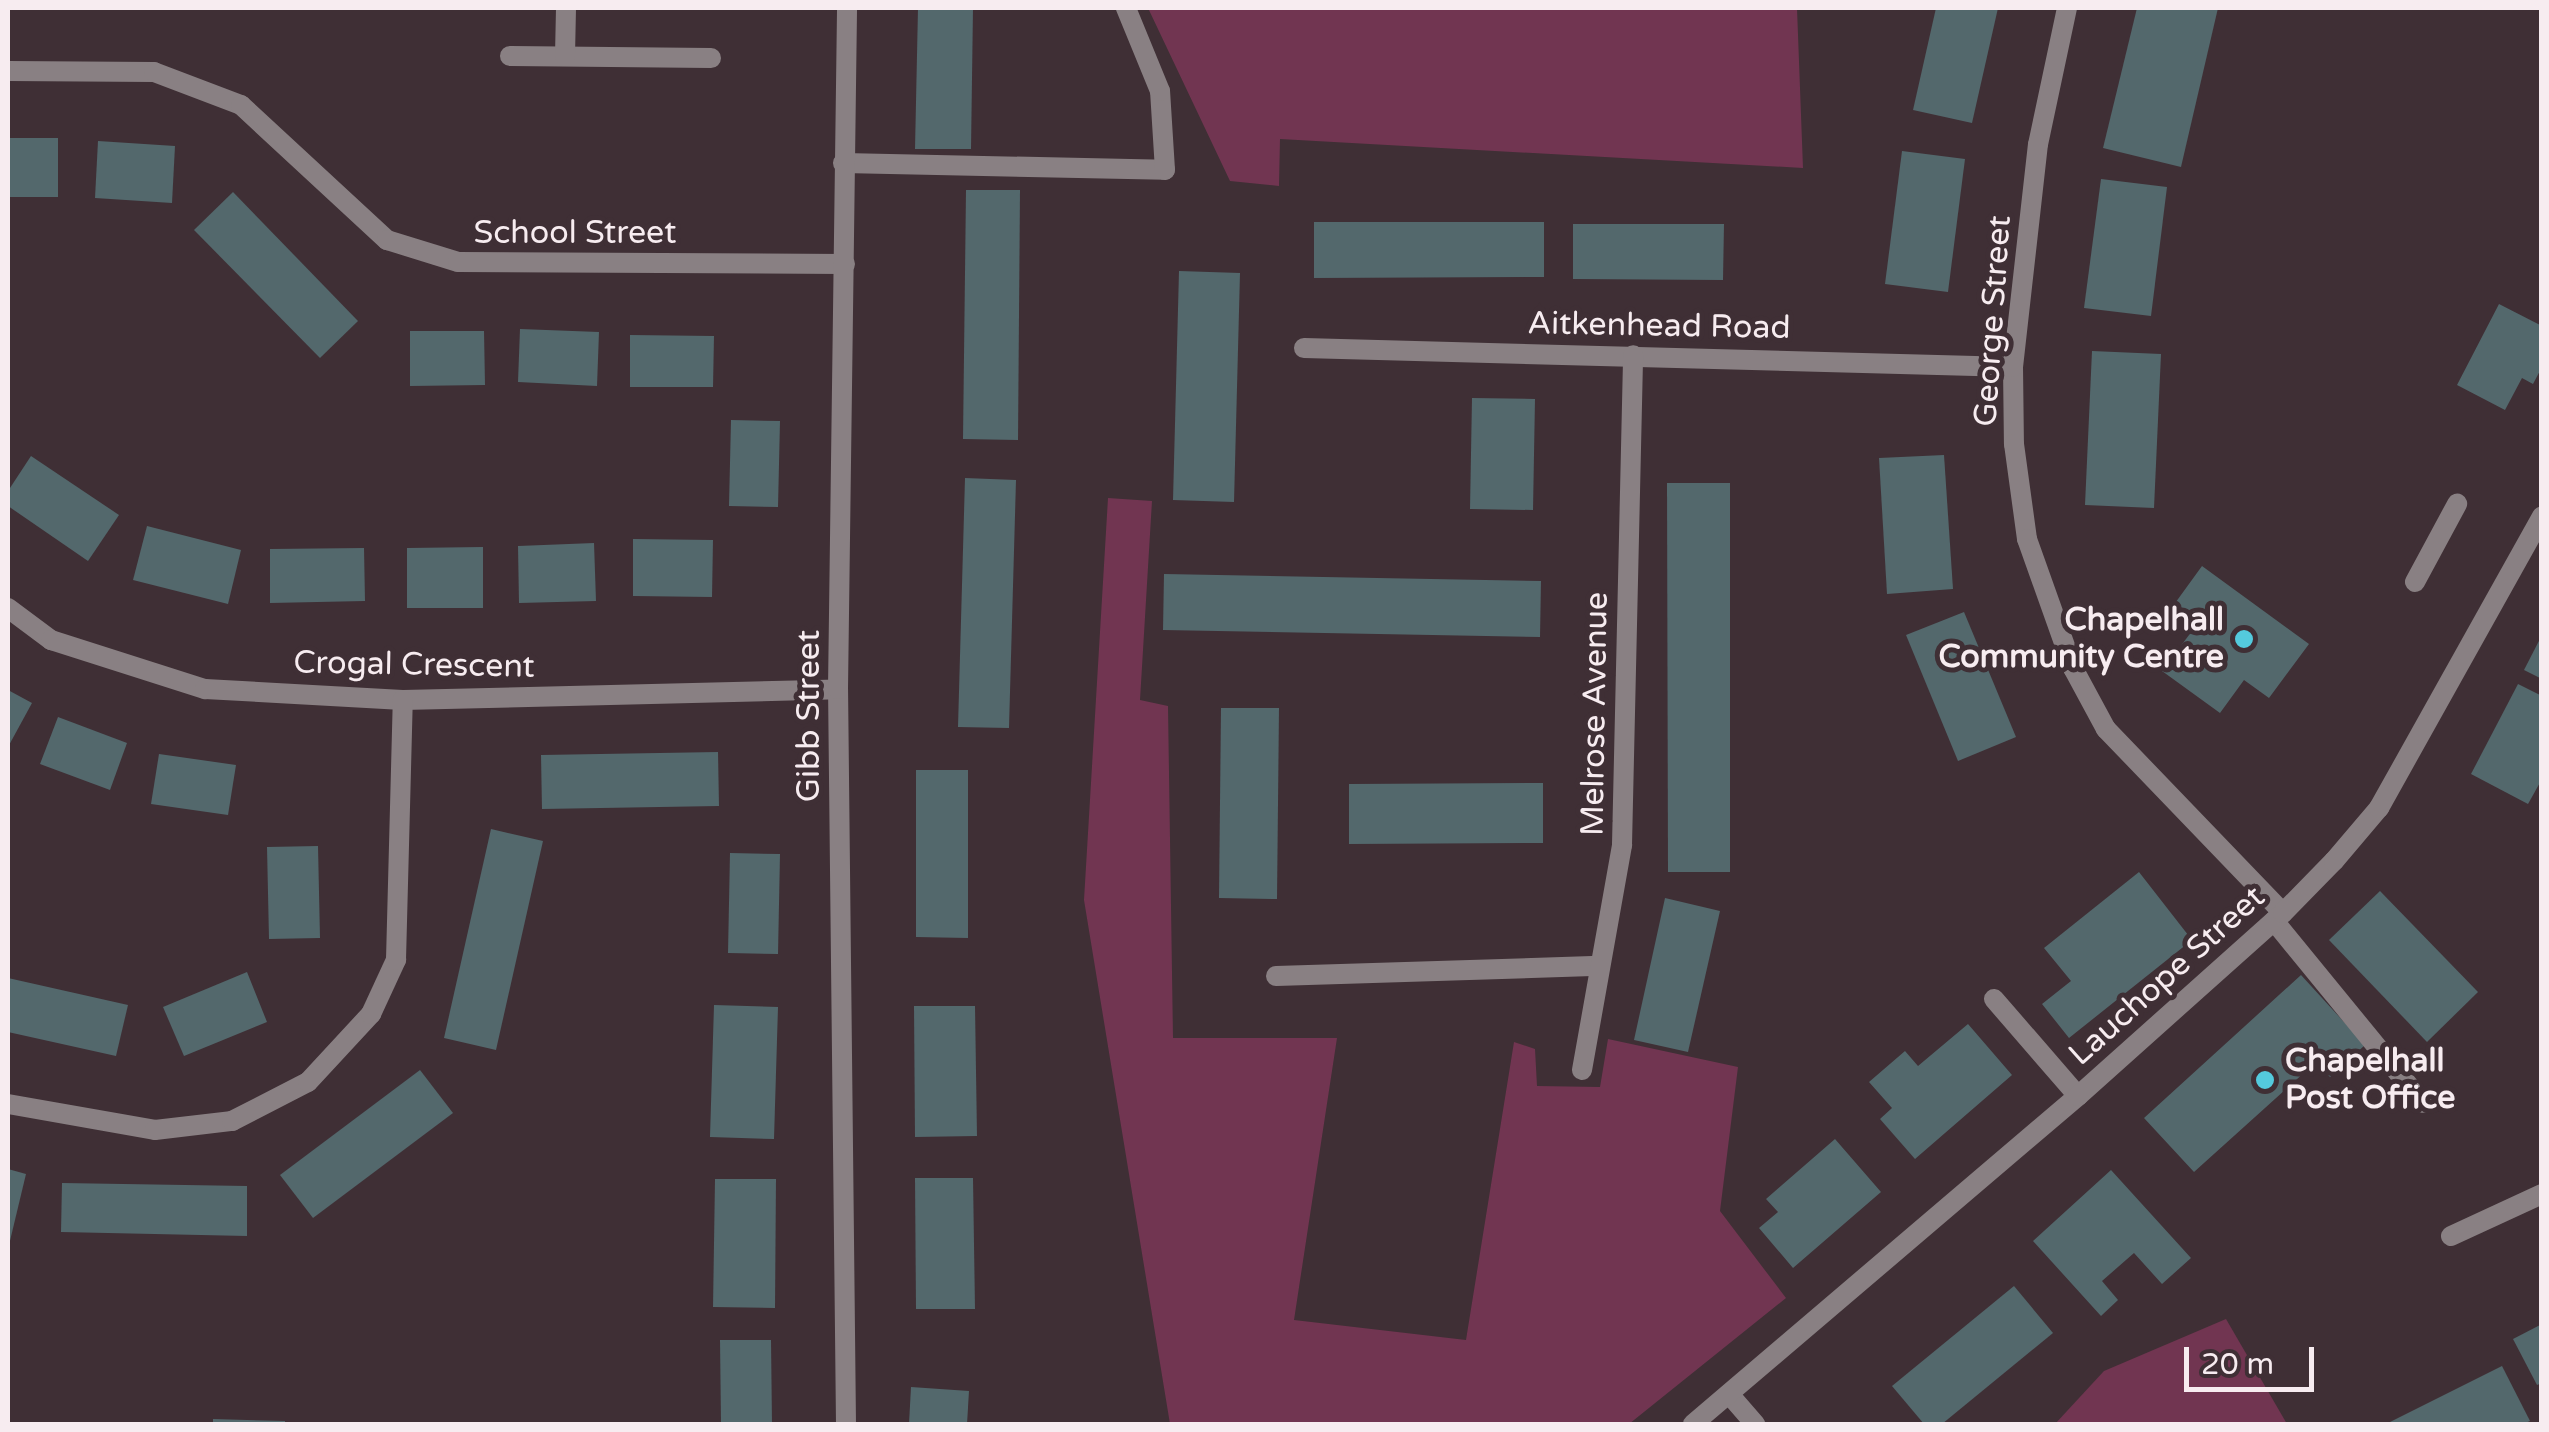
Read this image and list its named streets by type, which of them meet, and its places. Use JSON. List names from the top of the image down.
{
  "streets": {
    "street": [
      "School Street",
      "George Street",
      "Aitkenhead Road",
      "Crogal Crescent",
      "Melrose Avenue",
      "Gibb Street",
      "Lauchope Street"
    ]
  },
  "crossings": [
    ["School Street", "Gibb Street"],
    ["George Street", "Aitkenhead Road"],
    ["George Street", "Lauchope Street"],
    ["Aitkenhead Road", "Melrose Avenue"],
    ["Crogal Crescent", "Gibb Street"]
  ],
  "places": ["Chapelhall Community Centre", "Chapelhall Post Office"],
  "scale_bar": "20 m"
}
